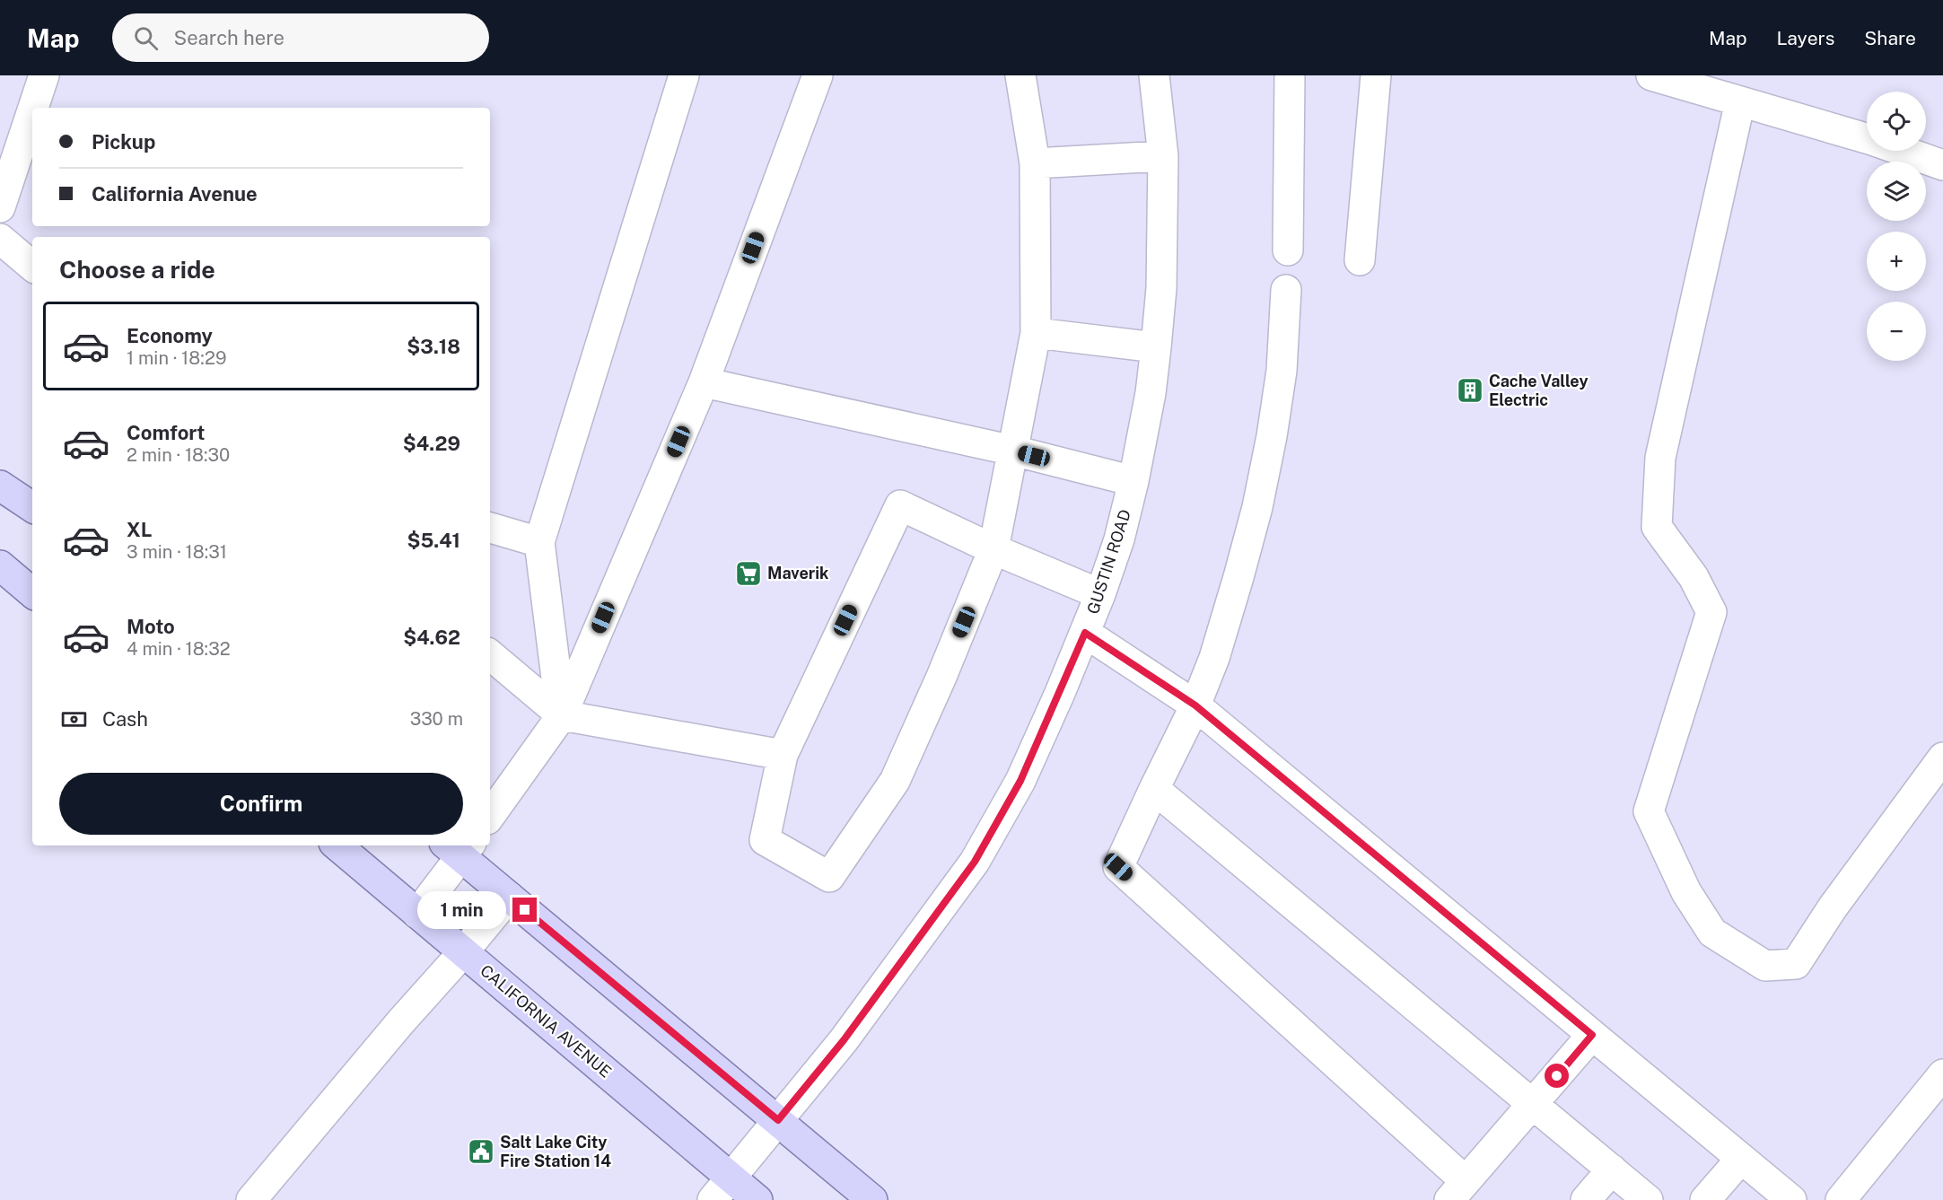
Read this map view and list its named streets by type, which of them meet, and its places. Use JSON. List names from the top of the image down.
{
  "streets": {
    "main road": ["CALIFORNIA AVENUE"],
    "street": ["GUSTIN ROAD"]
  },
  "crossings": [
    ["GUSTIN ROAD", "CALIFORNIA AVENUE"]
  ],
  "places": {
    "building": ["Cache Valley Electric"],
    "supermarket": ["Maverik"],
    "public building": ["Salt Lake City Fire Station 14"]
  },
  "page": {
    "header": "Map",
    "search": "Search here",
    "nav": ["Map", "Layers", "Share"],
    "map_buttons": ["+", "−"],
    "banner": ["Pickup", "California Avenue"],
    "heading": "Choose a ride",
    "list": [
      {
        "name": "Economy",
        "note": "1 min · 18:29",
        "value": "$3.18"
      },
      {
        "name": "Comfort",
        "note": "2 min · 18:30",
        "value": "$4.29"
      },
      {
        "name": "XL",
        "note": "3 min · 18:31",
        "value": "$5.41"
      },
      {
        "name": "Moto",
        "note": "4 min · 18:32",
        "value": "$4.62"
      }
    ],
    "pay": ["Cash", "330 m"],
    "buttons": "Confirm",
    "bubble": "1 min"
  }
}
